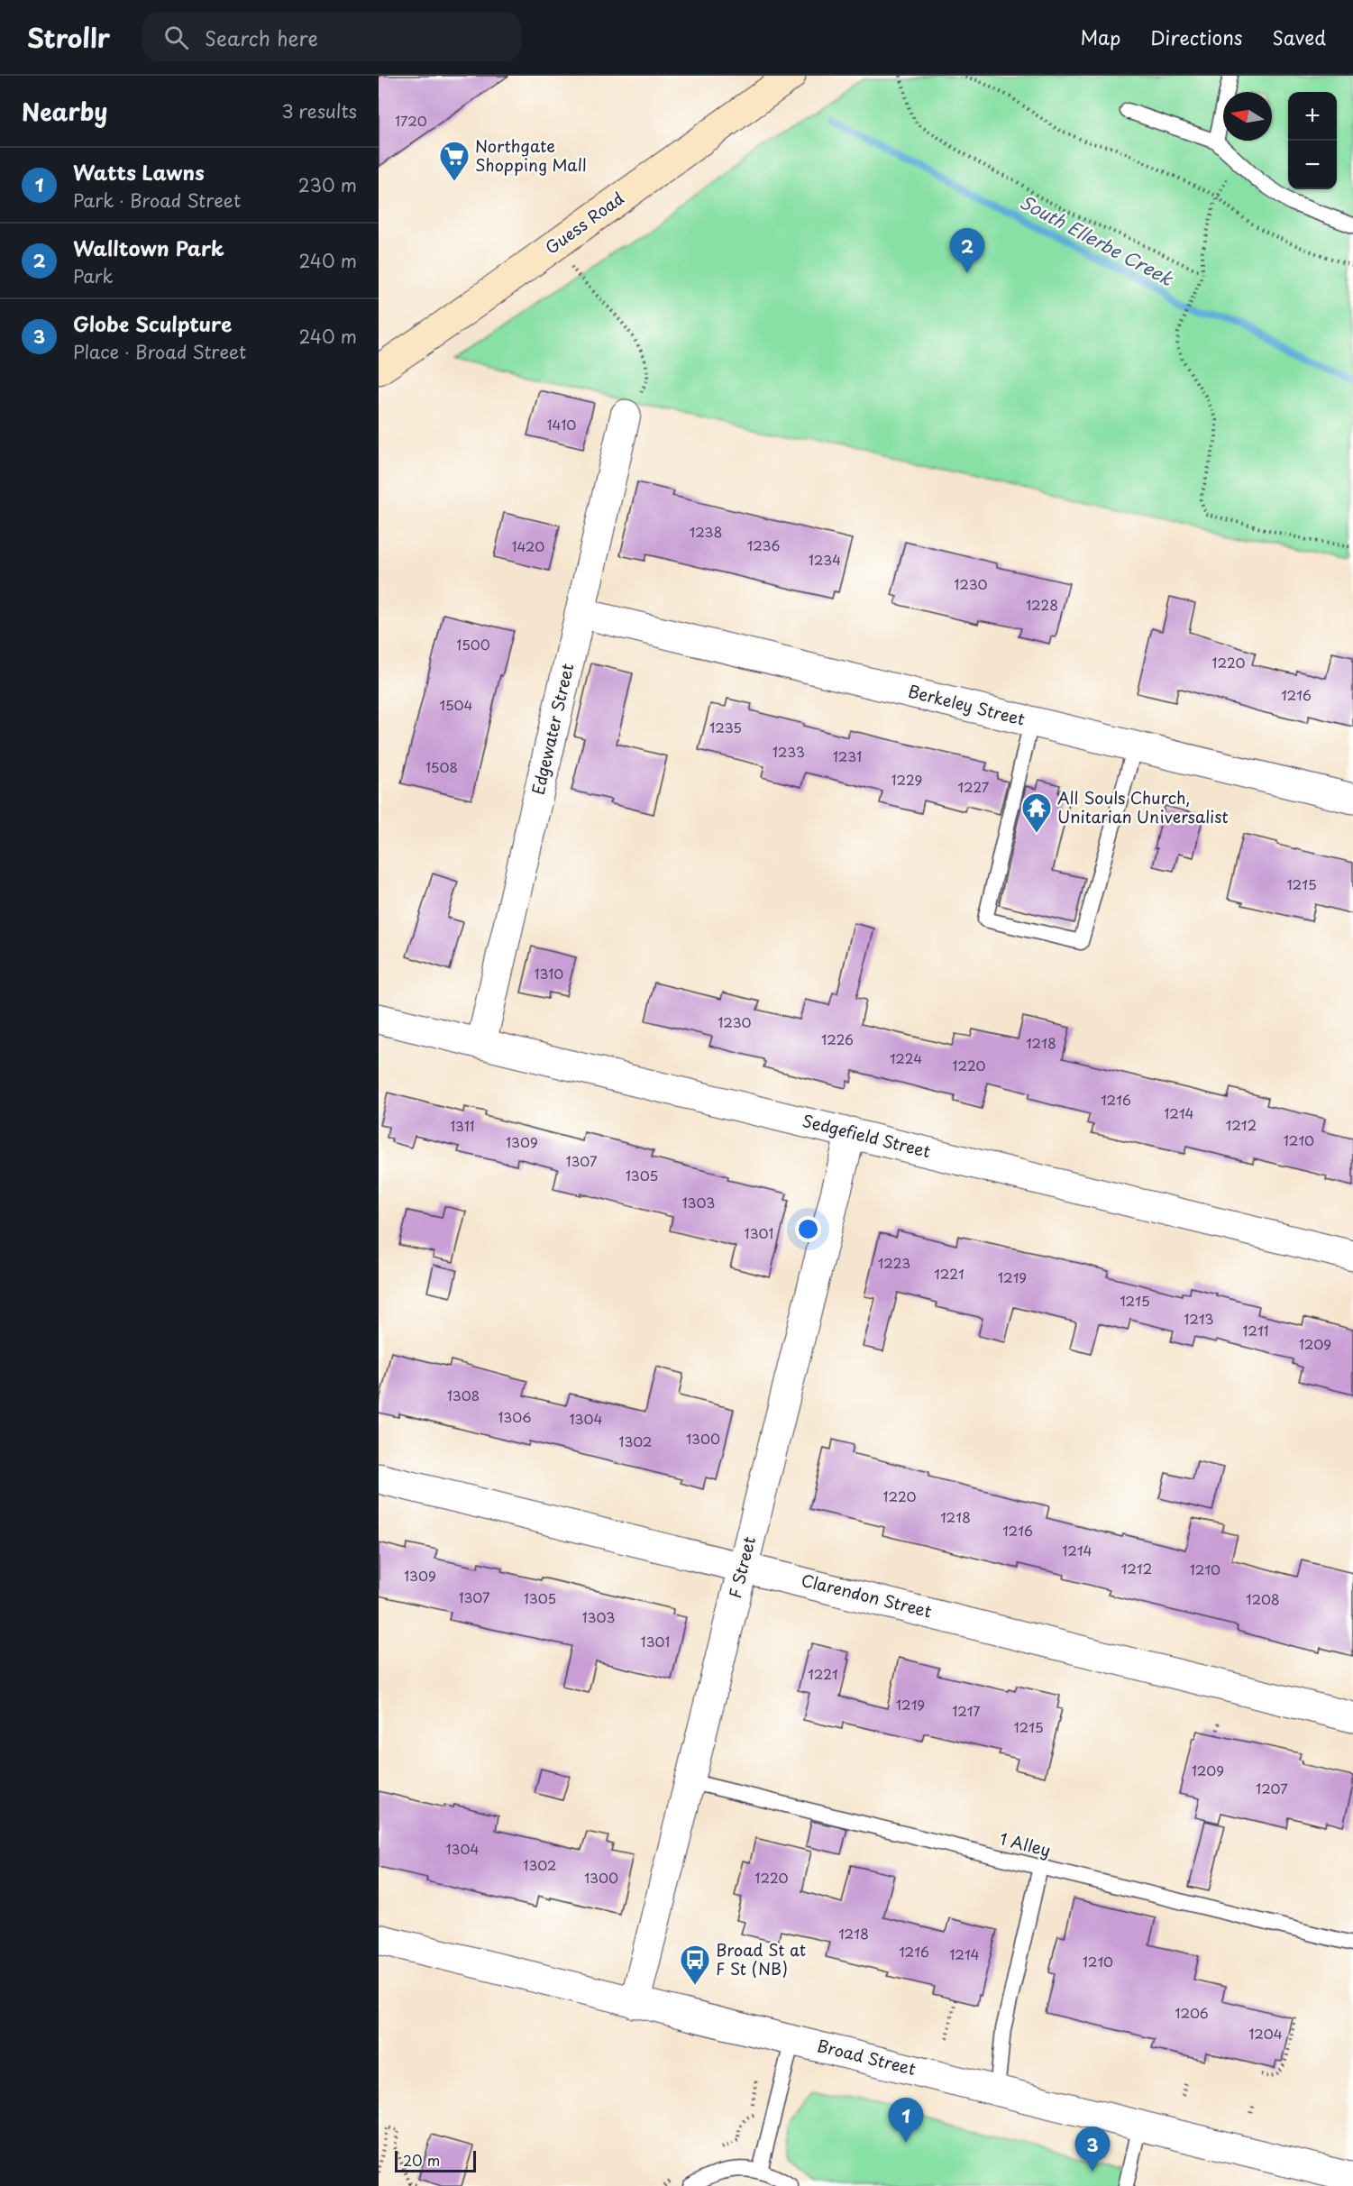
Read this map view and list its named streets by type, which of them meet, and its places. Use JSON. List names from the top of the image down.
{
  "streets": {
    "main road": ["Guess Road"],
    "street": [
      "Berkeley Street",
      "Edgewater Street",
      "Sedgefield Street",
      "F Street",
      "Clarendon Street",
      "Broad Street"
    ],
    "lane": ["1 Alley"]
  },
  "crossings": [
    ["Berkeley Street", "Edgewater Street"],
    ["Edgewater Street", "Sedgefield Street"],
    ["Sedgefield Street", "F Street"],
    ["F Street", "Clarendon Street"],
    ["F Street", "1 Alley"],
    ["F Street", "Broad Street"]
  ],
  "water": ["South Ellerbe Creek"],
  "places": {
    "supermarket": ["Northgate Shopping Mall"],
    "temple": ["All Souls Church, Unitarian Universalist"],
    "bus stop": ["Broad St at F St (NB)"]
  },
  "house_numbers": [
    "1720",
    "1410",
    "1238",
    "1236",
    "1420",
    "1234",
    "1230",
    "1228",
    "1500",
    "1220",
    "1216",
    "1504",
    "1235",
    "1233",
    "1231",
    "1508",
    "1229",
    "1227",
    "1215",
    "1310",
    "1230",
    "1226",
    "1218",
    "1224",
    "1220",
    "1216",
    "1214",
    "1212",
    "1311",
    "1210",
    "1309",
    "1307",
    "1305",
    "1303",
    "1301",
    "1223",
    "1221",
    "1219",
    "1215",
    "1213",
    "1211",
    "1209",
    "1308",
    "1306",
    "1304",
    "1300",
    "1302",
    "1220",
    "1218",
    "1216",
    "1214",
    "1212",
    "1210",
    "1309",
    "1307",
    "1305",
    "1208",
    "1303",
    "1301",
    "1221",
    "1219",
    "1217",
    "1215",
    "1209",
    "1207",
    "1304",
    "1302",
    "1300",
    "1220",
    "1218",
    "1216",
    "1214",
    "1210",
    "1206",
    "1204"
  ],
  "scale_bar": "20 m",
  "north": "left",
  "page": {
    "header": "Strollr",
    "search": "Search here",
    "nav": ["Map", "Directions", "Saved"],
    "heading": ["Nearby", "3 results"],
    "map_buttons": ["+", "−"],
    "list": [
      {
        "mark": "1",
        "name": "Watts Lawns",
        "note": "Park · Broad Street",
        "value": "230 m"
      },
      {
        "mark": "2",
        "name": "Walltown Park",
        "note": "Park",
        "value": "240 m"
      },
      {
        "mark": "3",
        "name": "Globe Sculpture",
        "note": "Place · Broad Street",
        "value": "240 m"
      }
    ],
    "pins": ["2", "1", "3"],
    "scale": "20 m"
  }
}
